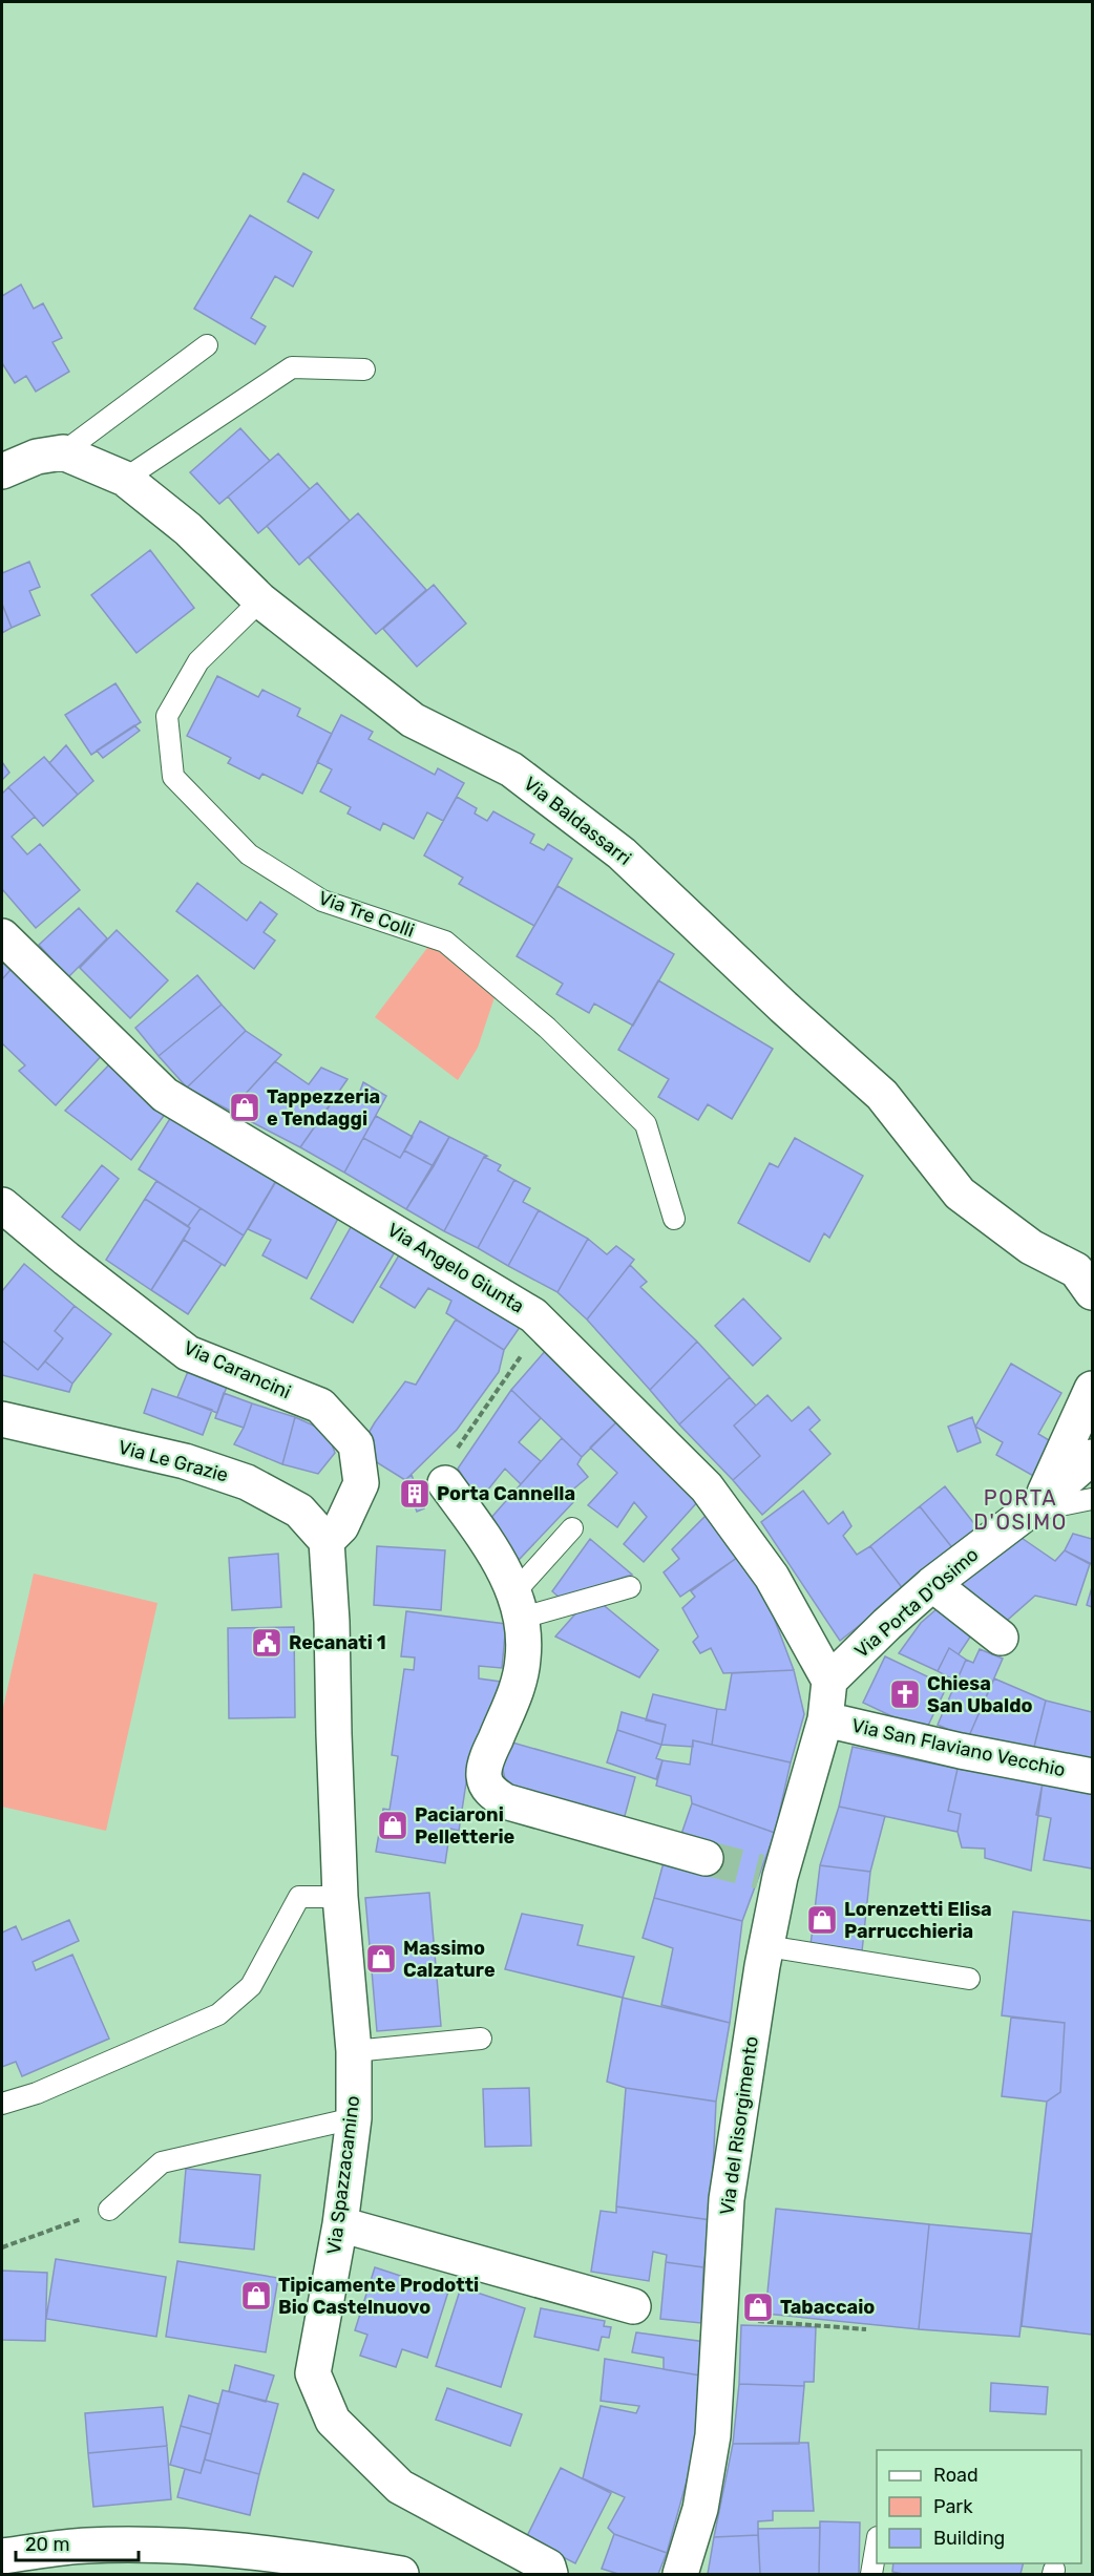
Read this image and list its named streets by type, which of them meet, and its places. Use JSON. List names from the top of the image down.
{
  "streets": {
    "street": [
      "Via Baldassarri",
      "Via Angelo Giunta",
      "Via Carancini",
      "Via Le Grazie",
      "Via Porta D'Osimo",
      "Via San Flaviano Vecchio",
      "Via del Risorgimento",
      "Via Spazzacamino"
    ],
    "lane": ["Via Tre Colli"]
  },
  "crossings": [
    ["Via Baldassarri", "Via Tre Colli"],
    ["Via Angelo Giunta", "Via Porta D'Osimo"],
    ["Via Angelo Giunta", "Via del Risorgimento"],
    ["Via Carancini", "Via Le Grazie"],
    ["Via Carancini", "Via Spazzacamino"],
    ["Via Le Grazie", "Via Spazzacamino"],
    ["Via Porta D'Osimo", "Via del Risorgimento"],
    ["Via San Flaviano Vecchio", "Via del Risorgimento"]
  ],
  "districts": ["PORTA D'OSIMO"],
  "places": {
    "shop": [
      "Tappezzeria e Tendaggi",
      "Paciaroni Pelletterie",
      "Lorenzetti Elisa Parrucchieria",
      "Massimo Calzature",
      "Tipicamente Prodotti Bio Castelnuovo",
      "Tabaccaio"
    ],
    "building": ["Porta Cannella"],
    "public building": ["Recanati 1"],
    "church": ["Chiesa San Ubaldo"]
  },
  "legend": ["Road", "Park", "Building"],
  "scale_bar": "20 m"
}
